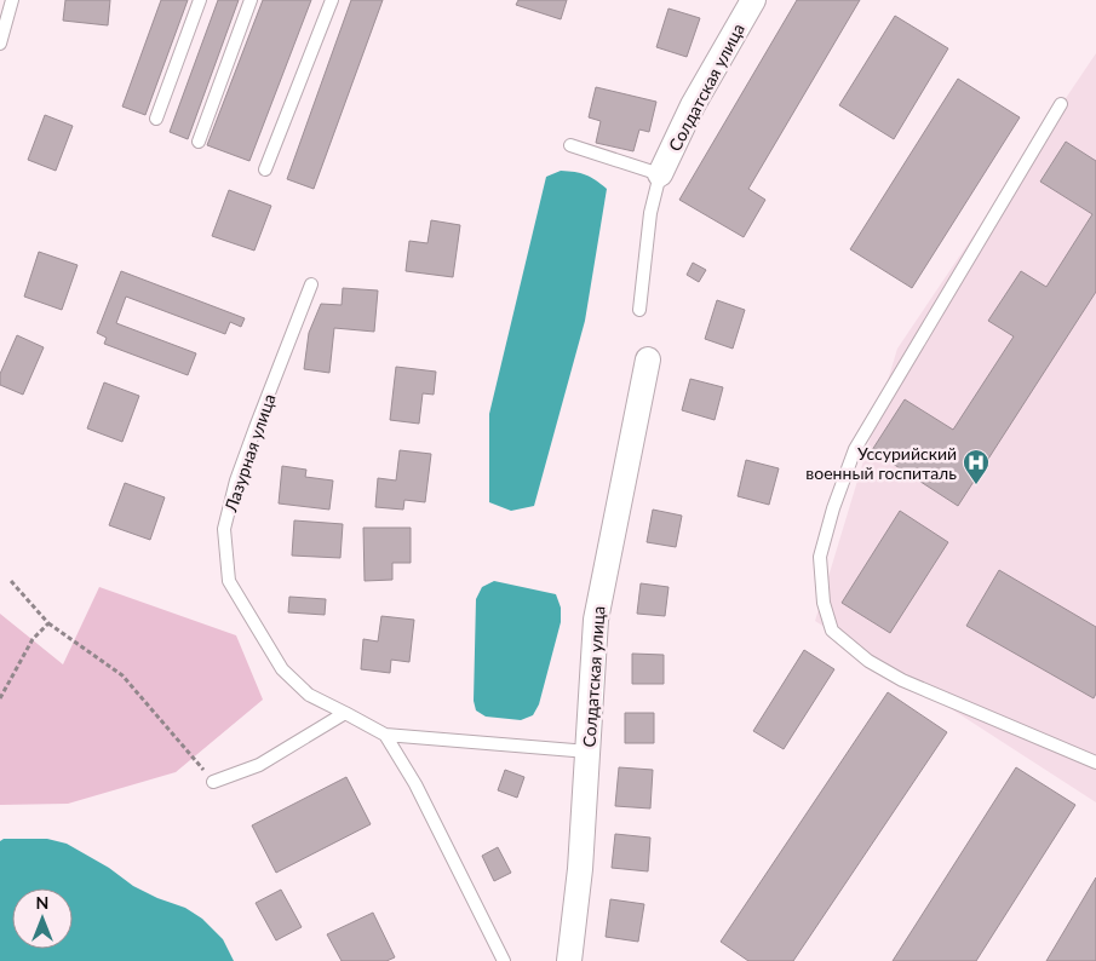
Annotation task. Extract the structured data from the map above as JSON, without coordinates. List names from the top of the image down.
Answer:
{
  "streets": {
    "street": ["Солдатская улица"],
    "lane": ["Лазурная улица"]
  },
  "places": {
    "hospital": ["Уссурийский военный госпиталь"]
  },
  "north": "top"
}
